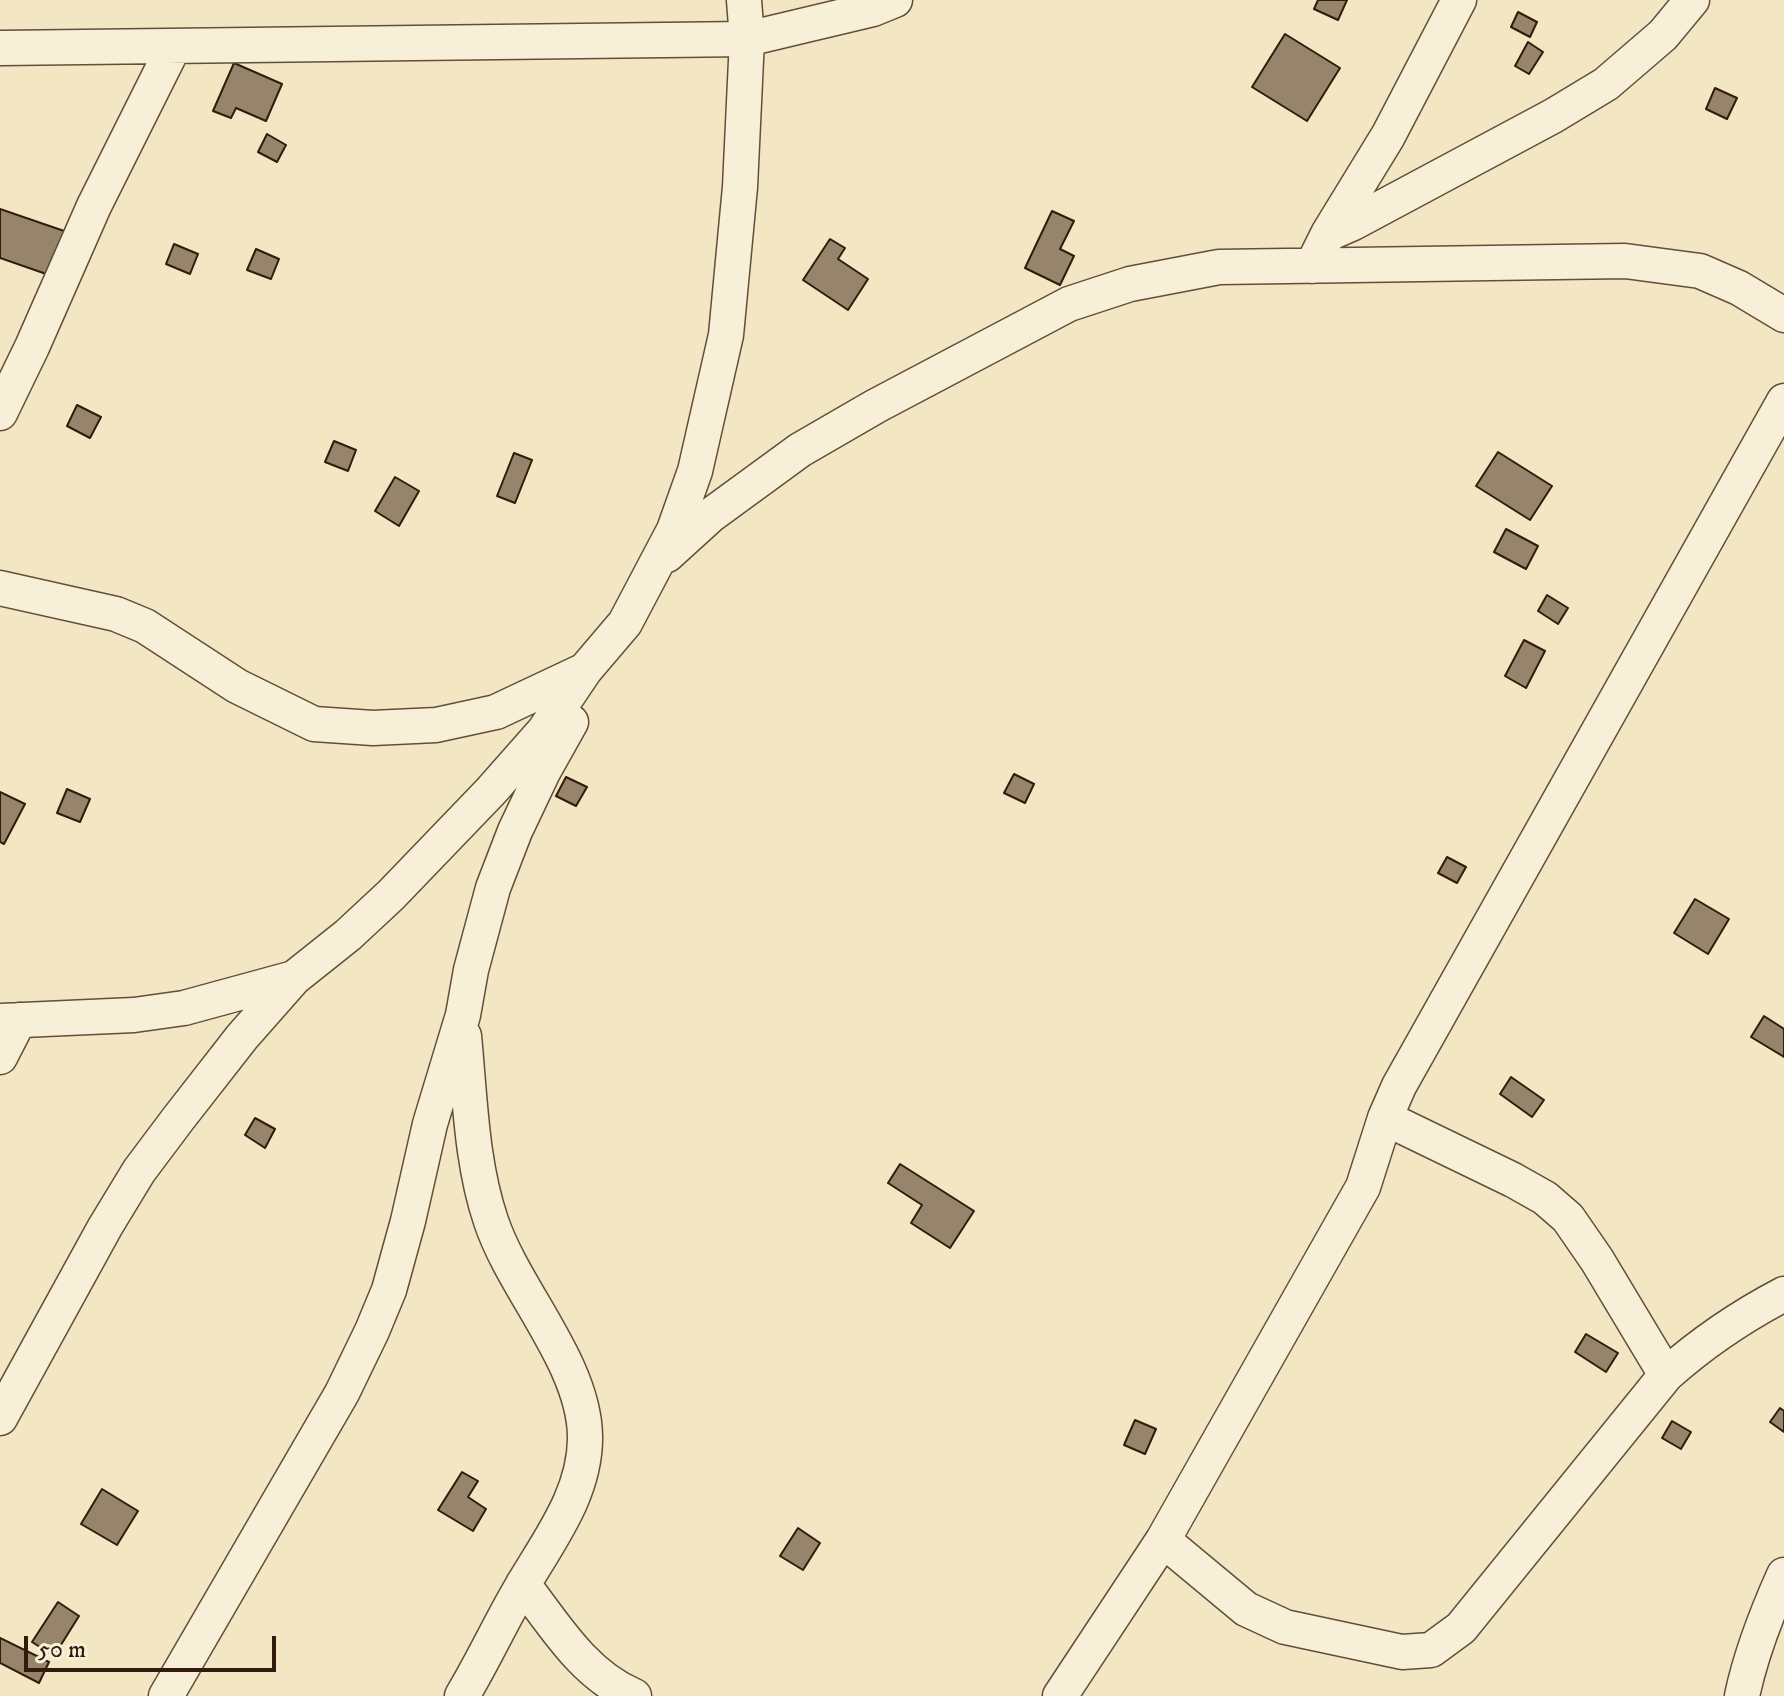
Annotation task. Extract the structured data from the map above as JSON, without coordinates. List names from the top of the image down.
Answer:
{
  "scale_bar": "50 m"
}
